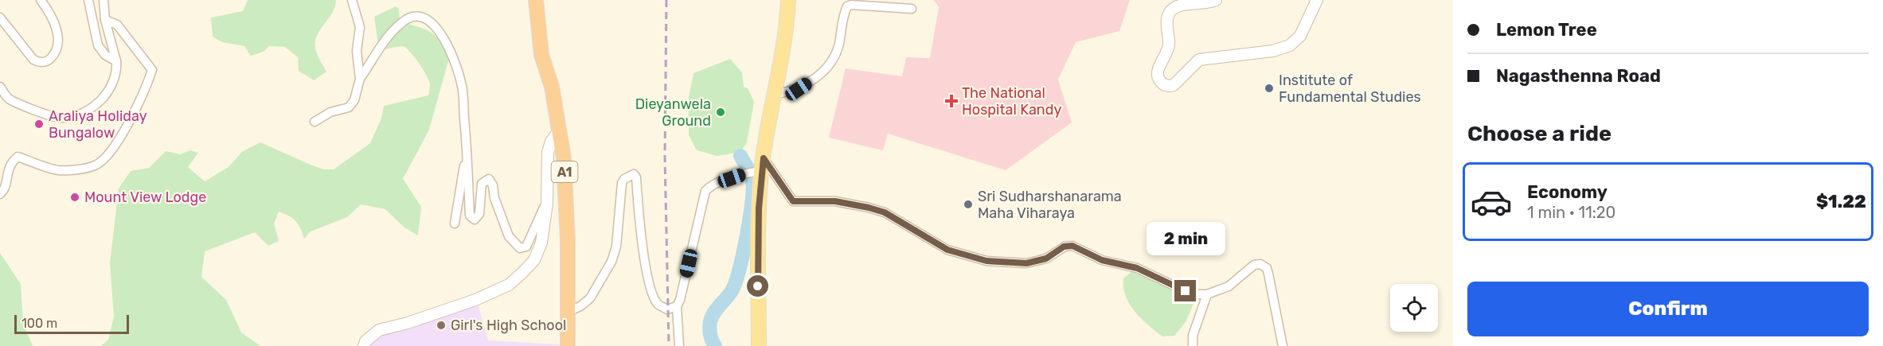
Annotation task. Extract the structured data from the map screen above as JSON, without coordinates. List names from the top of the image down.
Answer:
{
  "streets": {
    "highway": ["A1"]
  },
  "places": {
    "other": [
      "Institute of Fundamental Studies",
      "Dieyanwela Ground",
      "Araliya Holiday Bungalow",
      "Mount View Lodge",
      "Sri Sudharshanarama Maha Viharaya",
      "Girl's High School"
    ],
    "health": ["The National Hospital Kandy"]
  },
  "scale_bar": "100 m",
  "page": {
    "banner": ["Lemon Tree", "Nagasthenna Road"],
    "heading": "Choose a ride",
    "list": [
      {
        "name": "Economy",
        "note": "1 min · 11:20",
        "value": "$1.22"
      }
    ],
    "bubble": "2 min",
    "buttons": "Confirm",
    "scale": "100 m"
  }
}
